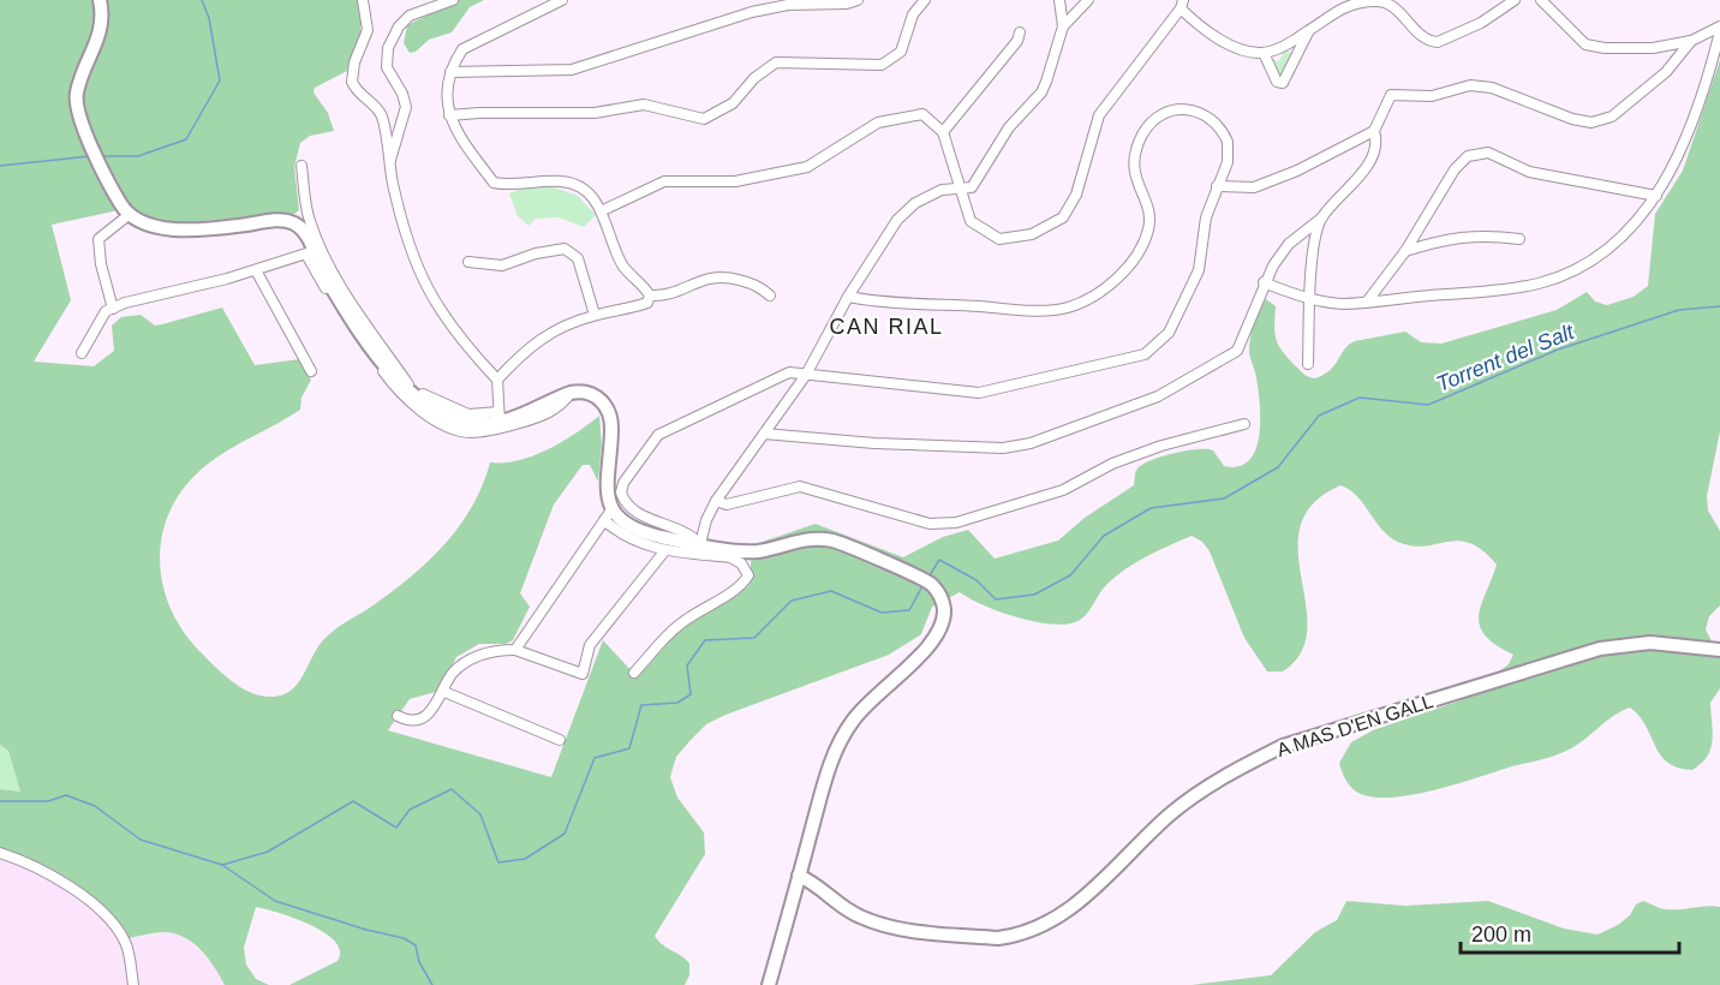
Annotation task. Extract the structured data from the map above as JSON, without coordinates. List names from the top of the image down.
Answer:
{
  "streets": {
    "main road": ["A MAS D'EN GALL"]
  },
  "districts": ["CAN RIAL"],
  "water": ["Torrent del Salt"],
  "scale_bar": "200 m"
}
